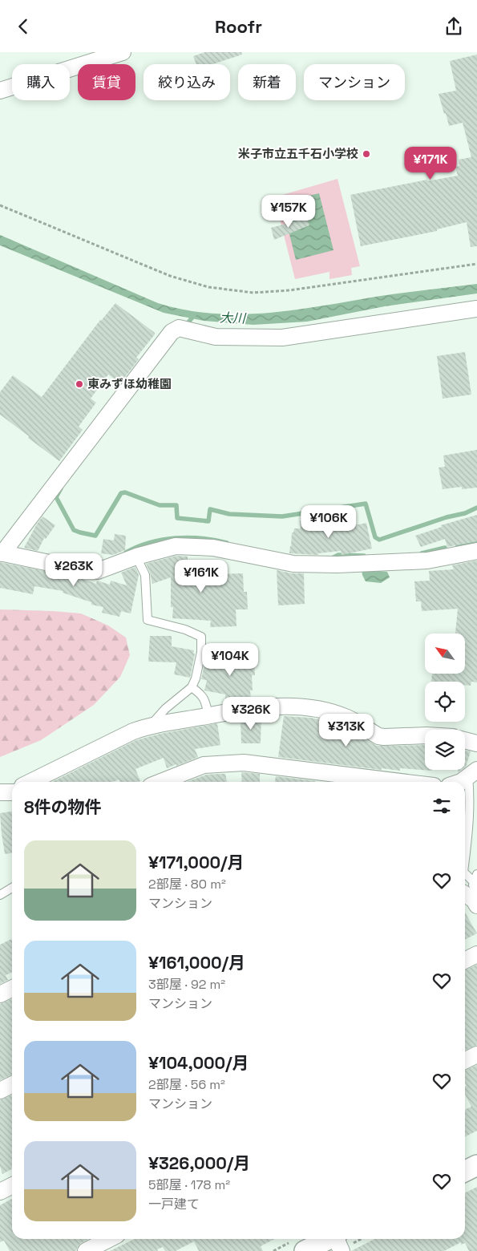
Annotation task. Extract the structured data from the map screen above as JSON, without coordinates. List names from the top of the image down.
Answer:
{
  "water": ["大川"],
  "places": ["米子市立五千石小学校", "東みずほ幼稚園"],
  "north": "top left",
  "page": {
    "header": "Roofr",
    "chip": [
      "購入",
      "賃貸",
      "絞り込み",
      "新着",
      "マンション"
    ],
    "price": [
      "¥171K",
      "¥157K",
      "¥106K",
      "¥263K",
      "¥161K",
      "¥104K",
      "¥326K",
      "¥313K"
    ],
    "heading": "8件の物件",
    "list": [
      {
        "name": "¥171,000/月",
        "note": "2部屋 · 80 m² · マンション"
      },
      {
        "name": "¥161,000/月",
        "note": "3部屋 · 92 m² · マンション"
      },
      {
        "name": "¥104,000/月",
        "note": "2部屋 · 56 m² · マンション"
      },
      {
        "name": "¥326,000/月",
        "note": "5部屋 · 178 m² · 一戸建て"
      }
    ]
  }
}
